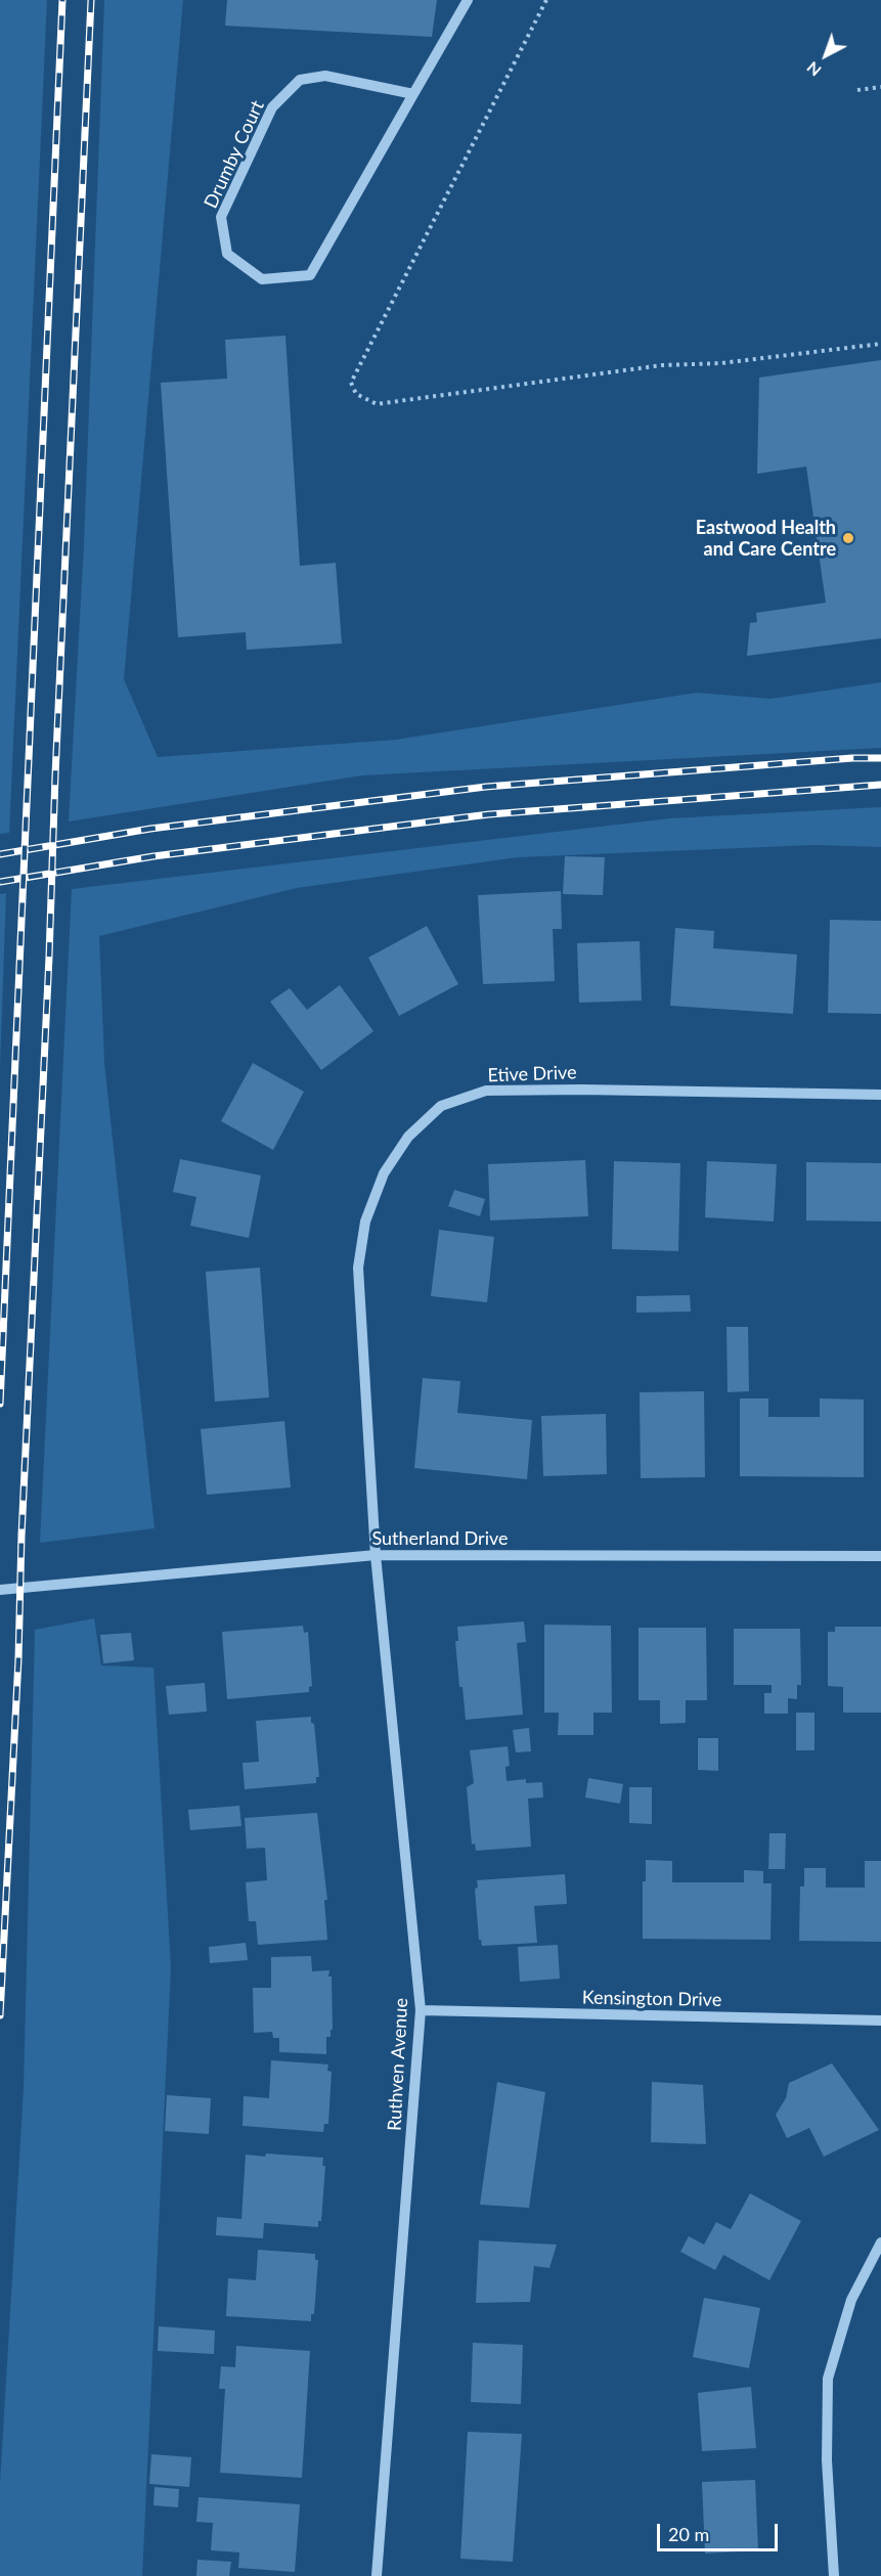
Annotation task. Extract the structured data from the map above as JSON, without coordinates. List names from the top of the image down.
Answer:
{
  "streets": {
    "street": [
      "Drumby Court",
      "Etive Drive",
      "Sutherland Drive",
      "Kensington Drive",
      "Ruthven Avenue"
    ]
  },
  "crossings": [
    ["Etive Drive", "Sutherland Drive"],
    ["Etive Drive", "Ruthven Avenue"],
    ["Sutherland Drive", "Ruthven Avenue"],
    ["Kensington Drive", "Ruthven Avenue"]
  ],
  "places": ["Eastwood Health and Care Centre"],
  "scale_bar": "20 m",
  "north": "bottom left"
}
